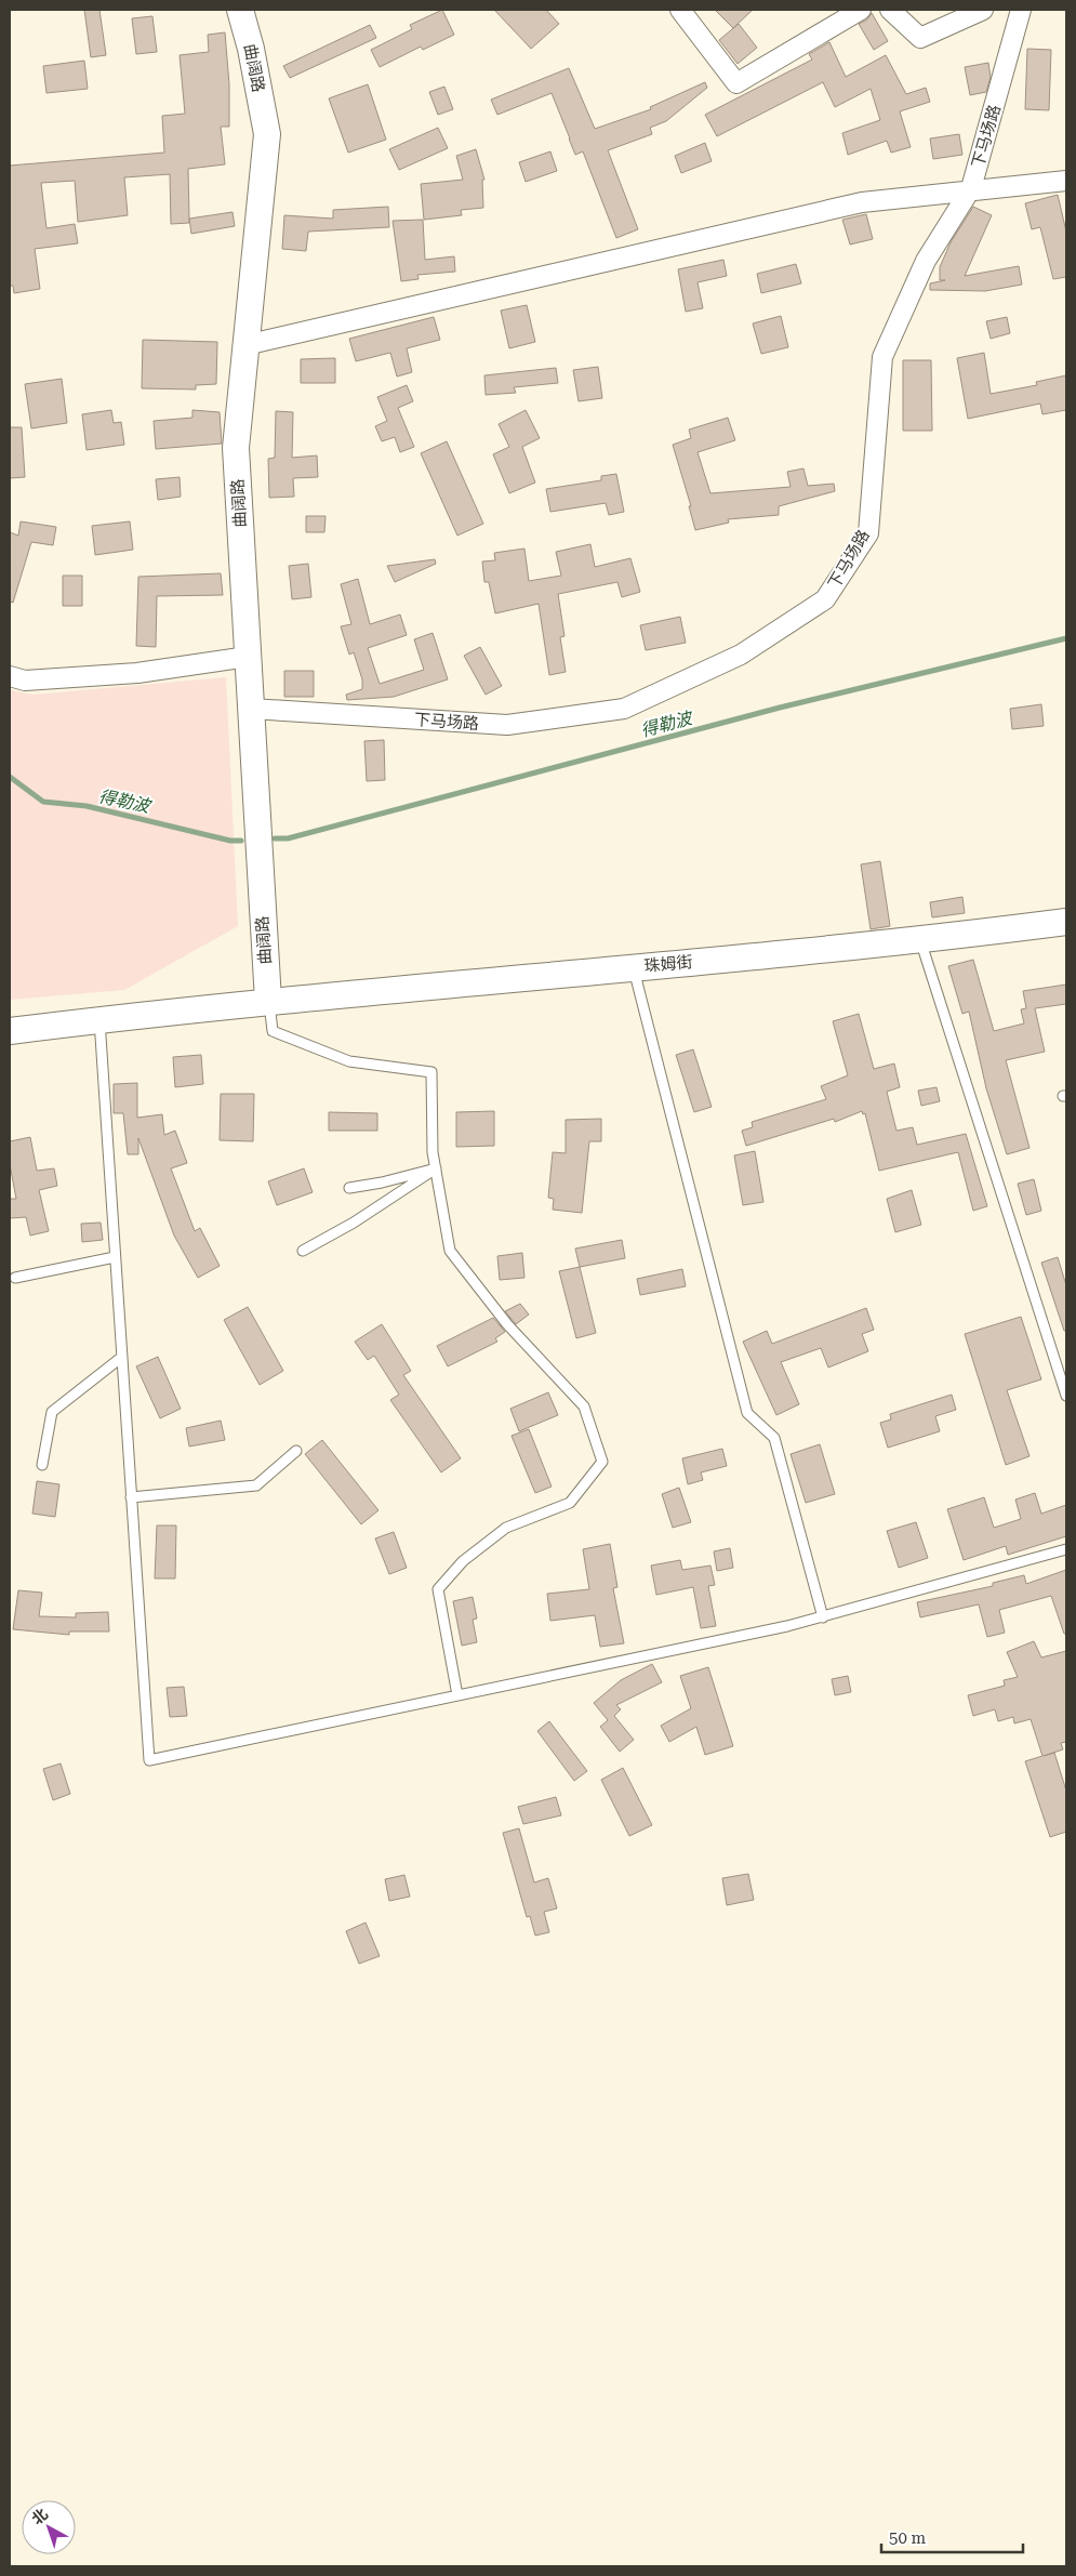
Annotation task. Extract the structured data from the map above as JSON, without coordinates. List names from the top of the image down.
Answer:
{
  "streets": {
    "street": ["曲阔路", "下马场路", "珠姆街"]
  },
  "crossings": [
    ["曲阔路", "下马场路"],
    ["曲阔路", "珠姆街"]
  ],
  "water": ["得勒波"],
  "scale_bar": "50 m",
  "north": "top left"
}
